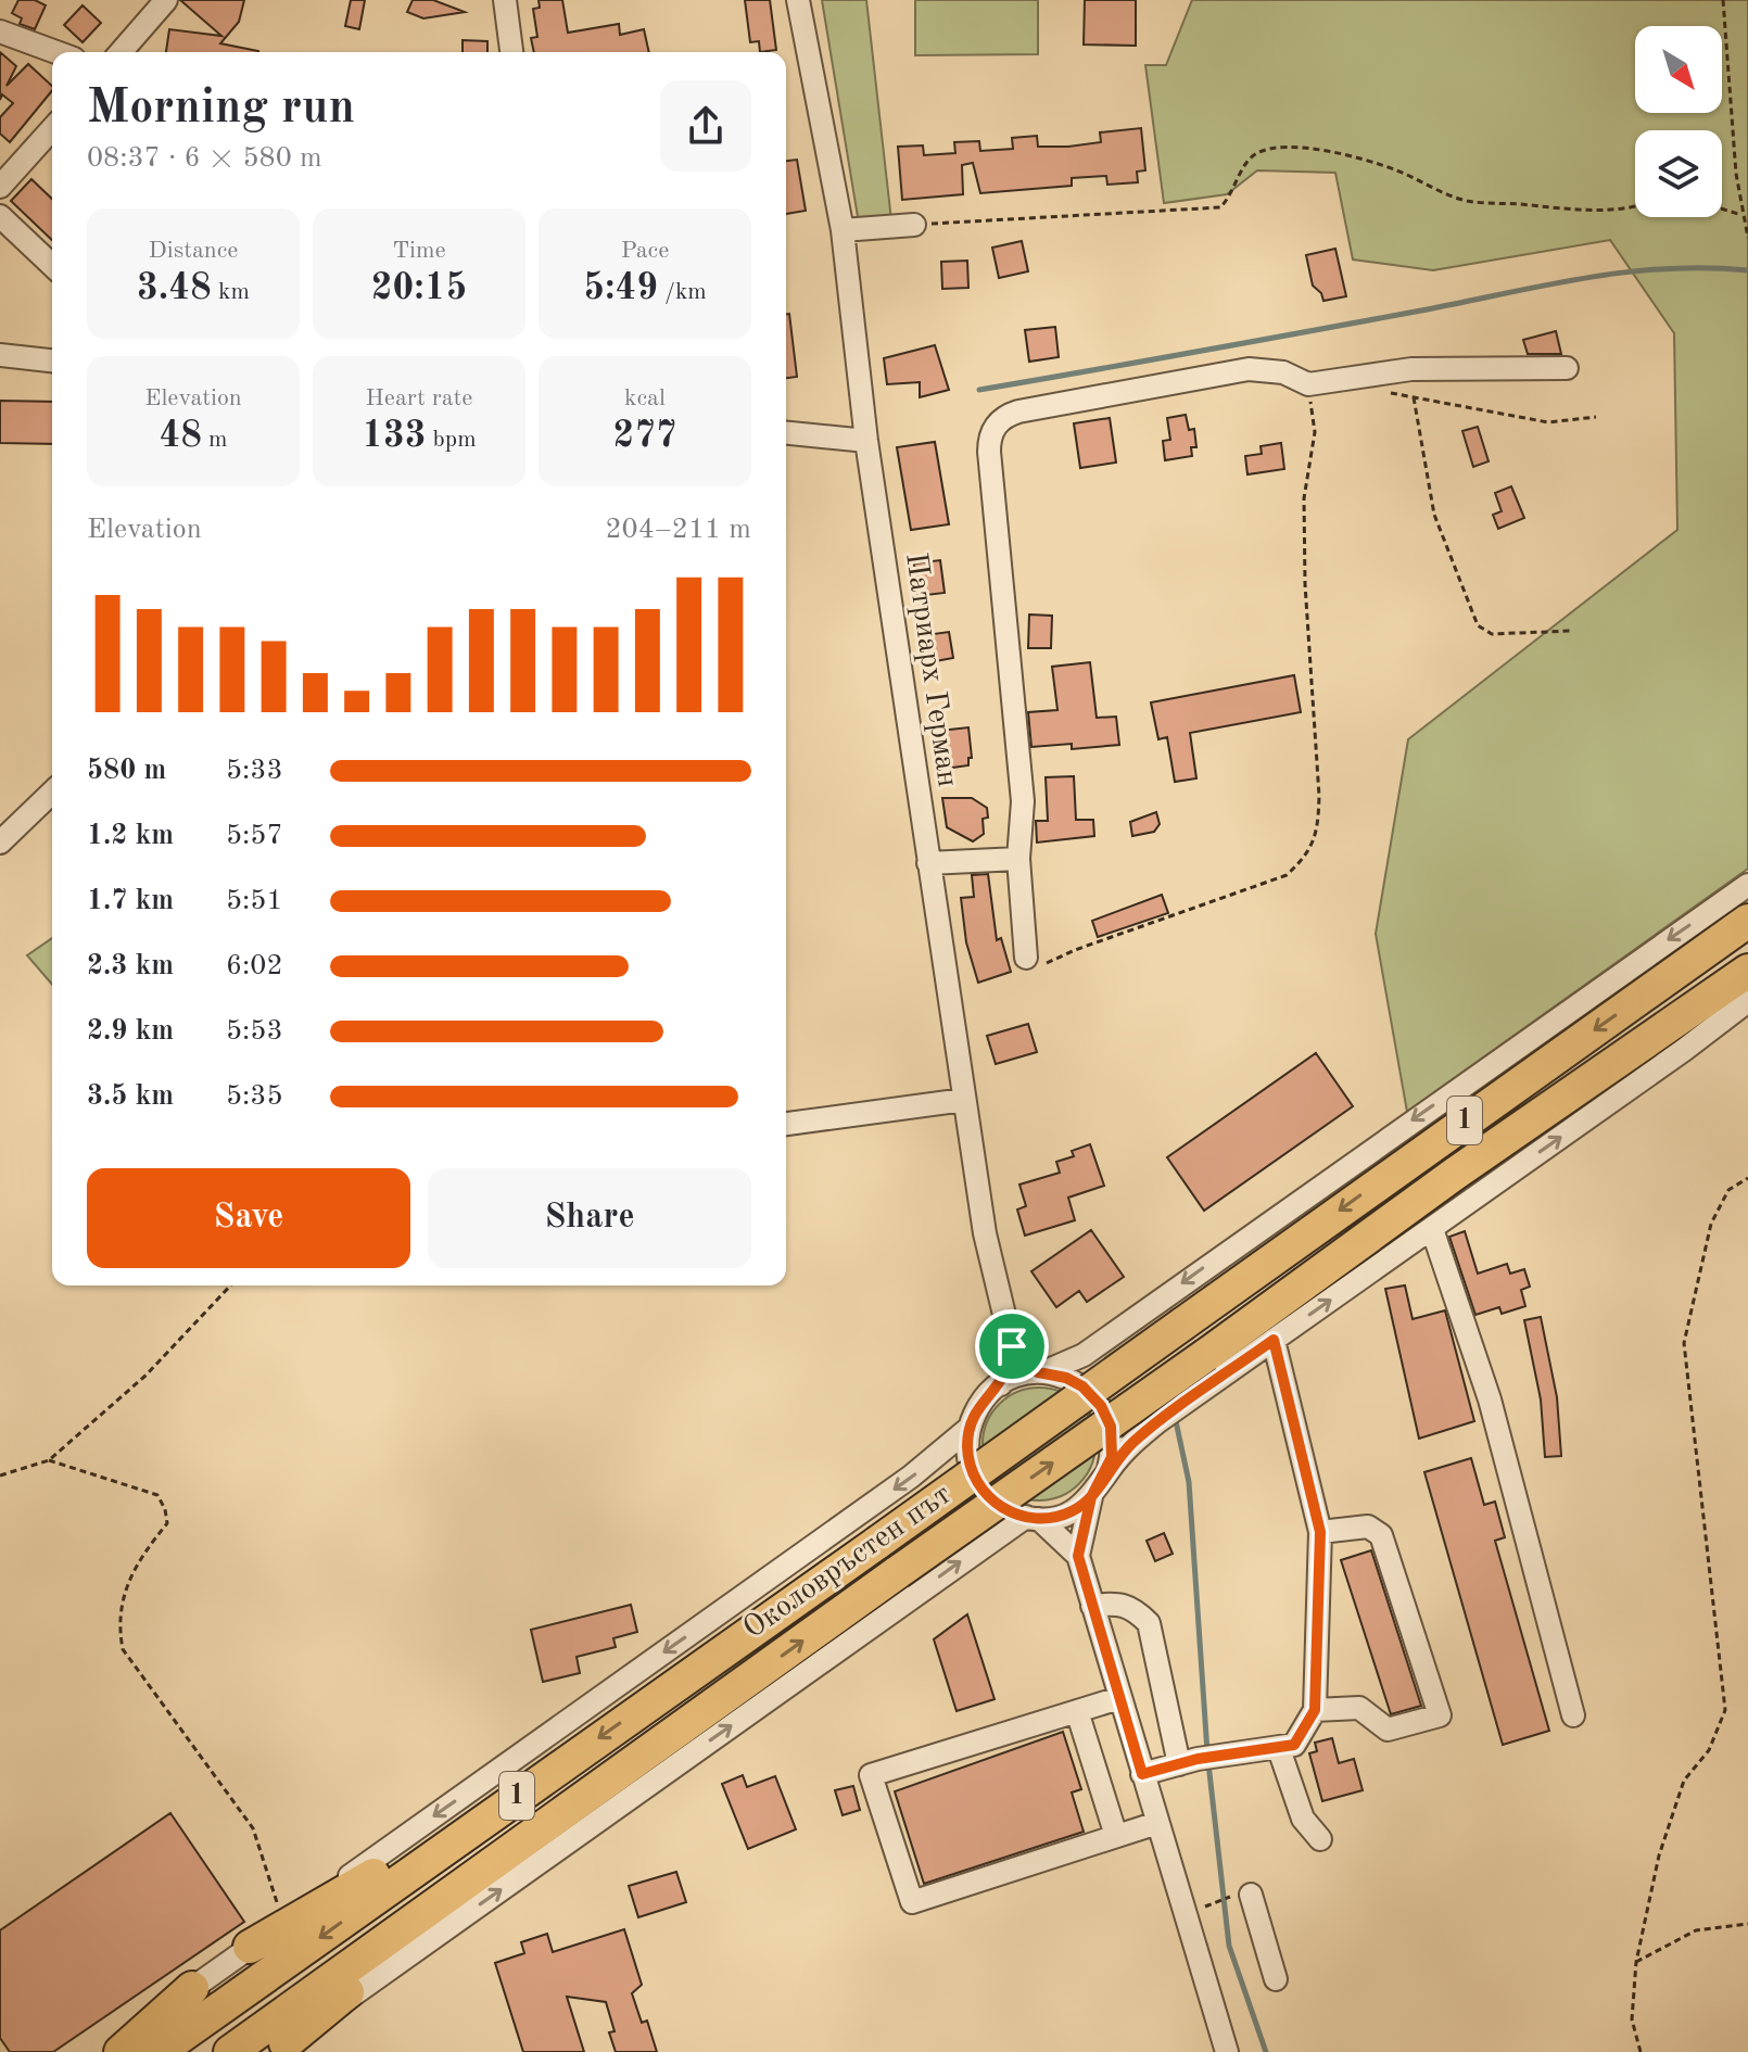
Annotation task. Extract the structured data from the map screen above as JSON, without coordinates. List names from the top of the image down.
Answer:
{
  "streets": {
    "highway": ["1", "Околовръстен път"],
    "street": ["Патриарх Герман"]
  },
  "north": "bottom right",
  "page": {
    "heading": ["Morning run", "08:37 · 6 × 580 m"],
    "stats": [
      ["Distance", "3.48 km"],
      ["Time", "20:15"],
      ["Pace", "5:49 /km"],
      ["Elevation", "48 m"],
      ["Heart rate", "133 bpm"],
      ["kcal", "277"]
    ],
    "chart": ["Elevation", "204–211 m"],
    "list": [
      {
        "name": "580 m",
        "note": "5:33"
      },
      {
        "name": "1.2 km",
        "note": "5:57"
      },
      {
        "name": "1.7 km",
        "note": "5:51"
      },
      {
        "name": "2.3 km",
        "note": "6:02"
      },
      {
        "name": "2.9 km",
        "note": "5:53"
      },
      {
        "name": "3.5 km",
        "note": "5:35"
      }
    ],
    "buttons": ["Save", "Share"]
  }
}
